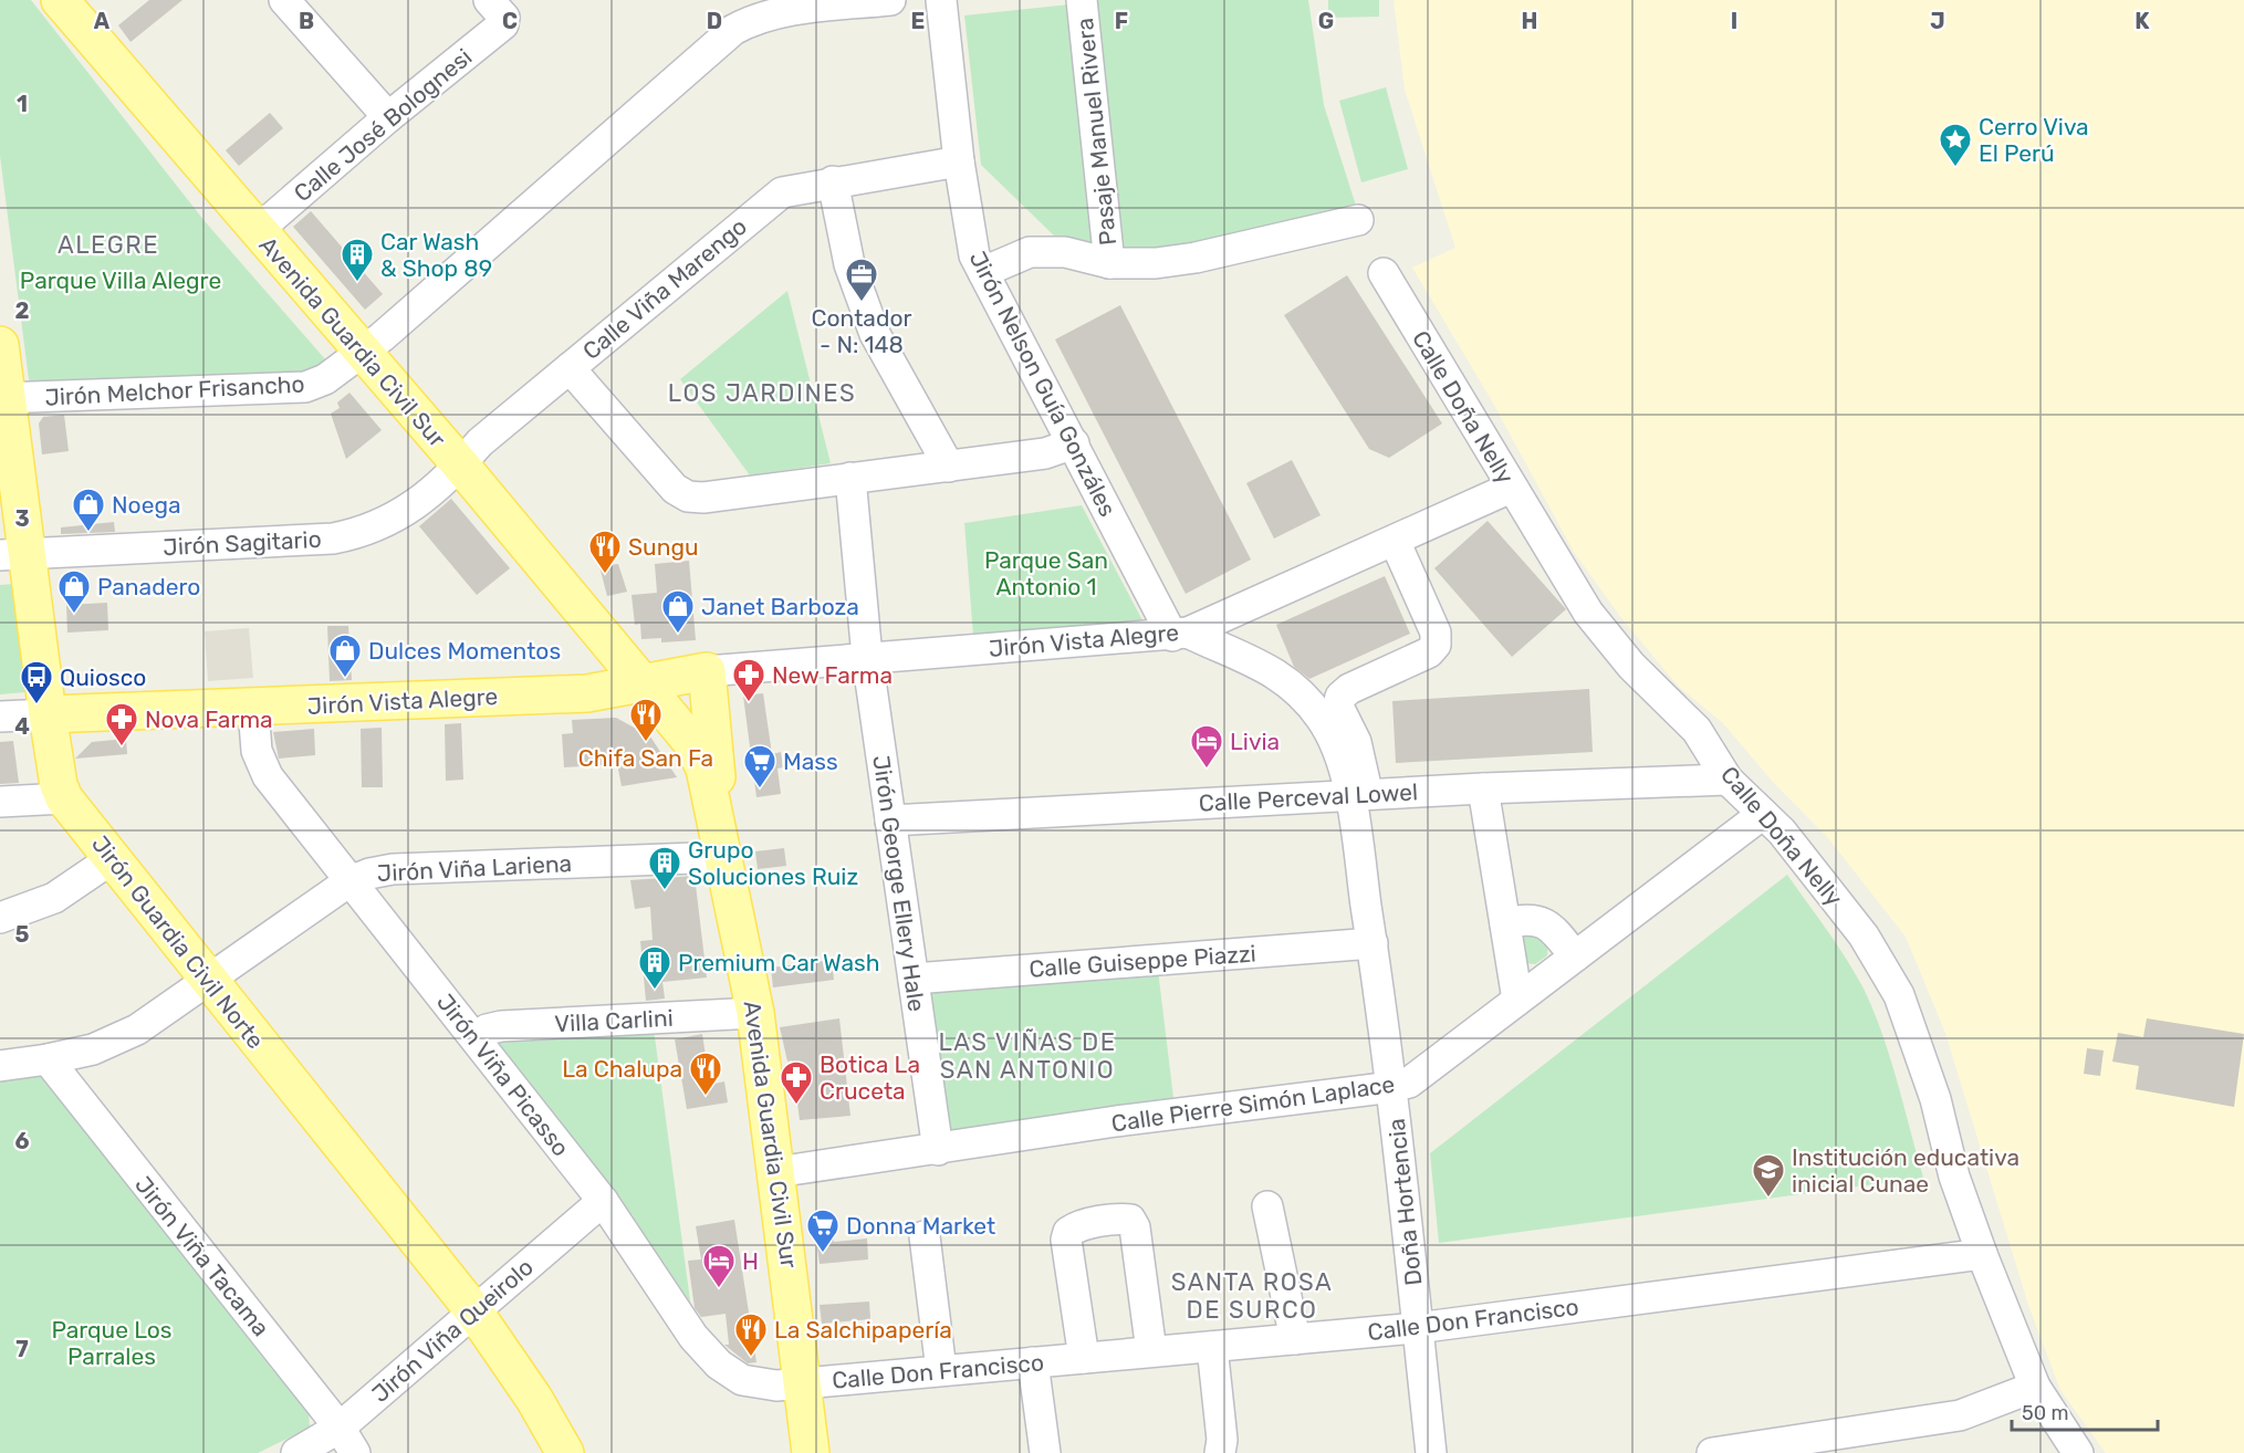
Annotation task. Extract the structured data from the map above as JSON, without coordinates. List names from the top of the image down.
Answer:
{
  "streets": {
    "main road": ["Avenida Guardia Civil Sur", "Jirón Vista Alegre", "Jirón Guardia Civil Norte"],
    "street": [
      "Calle José Bolognesi",
      "Pasaje Manuel Rivera",
      "Calle Viña Marengo",
      "Jirón Nelson Guía Gonzáles",
      "Jirón Melchor Frisancho",
      "Calle Doña Nelly",
      "Jirón Sagitario",
      "Calle Perceval Lowel",
      "Jirón Viña Lariena",
      "Jirón George Ellery Hale",
      "Calle Guiseppe Piazzi",
      "Villa Carlini",
      "Jirón Viña Picasso",
      "Calle Pierre Simón Laplace",
      "Doña Hortencia",
      "Jirón Viña Tacama",
      "Calle Don Francisco",
      "Jirón Viña Queirolo"
    ]
  },
  "crossings": [
    ["Calle José Bolognesi", "Avenida Guardia Civil Sur"],
    ["Calle Viña Marengo", "Jirón Nelson Guía Gonzáles"],
    ["Calle Viña Marengo", "Jirón Sagitario"],
    ["Calle Viña Marengo", "Jirón George Ellery Hale"],
    ["Avenida Guardia Civil Sur", "Jirón Melchor Frisancho"],
    ["Avenida Guardia Civil Sur", "Jirón Sagitario"],
    ["Avenida Guardia Civil Sur", "Jirón Vista Alegre"],
    ["Avenida Guardia Civil Sur", "Jirón Viña Lariena"],
    ["Avenida Guardia Civil Sur", "Villa Carlini"],
    ["Avenida Guardia Civil Sur", "Jirón Viña Picasso"],
    ["Avenida Guardia Civil Sur", "Calle Pierre Simón Laplace"],
    ["Avenida Guardia Civil Sur", "Calle Don Francisco"],
    ["Jirón Nelson Guía Gonzáles", "Jirón Vista Alegre"],
    ["Jirón Melchor Frisancho", "Jirón Guardia Civil Norte"],
    ["Calle Doña Nelly", "Jirón Vista Alegre"],
    ["Calle Doña Nelly", "Calle Perceval Lowel"],
    ["Calle Doña Nelly", "Calle Pierre Simón Laplace"],
    ["Calle Doña Nelly", "Calle Don Francisco"],
    ["Jirón Sagitario", "Jirón Guardia Civil Norte"],
    ["Jirón Vista Alegre", "Jirón George Ellery Hale"],
    ["Jirón Vista Alegre", "Jirón Guardia Civil Norte"],
    ["Jirón Vista Alegre", "Jirón Viña Picasso"],
    ["Calle Perceval Lowel", "Jirón George Ellery Hale"],
    ["Calle Perceval Lowel", "Doña Hortencia"],
    ["Jirón Viña Lariena", "Jirón Guardia Civil Norte"],
    ["Jirón Viña Lariena", "Jirón Viña Picasso"],
    ["Jirón Viña Lariena", "Jirón Viña Tacama"],
    ["Jirón George Ellery Hale", "Calle Guiseppe Piazzi"],
    ["Jirón George Ellery Hale", "Calle Pierre Simón Laplace"],
    ["Jirón Guardia Civil Norte", "Jirón Viña Queirolo"],
    ["Calle Guiseppe Piazzi", "Doña Hortencia"],
    ["Villa Carlini", "Jirón Viña Picasso"],
    ["Jirón Viña Picasso", "Calle Don Francisco"],
    ["Jirón Viña Picasso", "Jirón Viña Queirolo"],
    ["Calle Pierre Simón Laplace", "Doña Hortencia"],
    ["Doña Hortencia", "Calle Don Francisco"],
    ["Jirón Viña Tacama", "Jirón Viña Queirolo"]
  ],
  "districts": [
    "ALEGRE",
    "LOS JARDINES",
    "LAS VIÑAS DE SAN ANTONIO",
    "SANTA ROSA DE SURCO"
  ],
  "parks": ["Parque Villa Alegre", "Parque San Antonio 1", "Parque Los Parrales"],
  "places": {
    "place": ["Cerro Viva El Perú"],
    "building": ["Car Wash & Shop 89", "Grupo Soluciones Ruiz", "Premium Car Wash"],
    "office": ["Contador - N: 148"],
    "shop": [
      "Noega",
      "Panadero",
      "Janet Barboza",
      "Dulces Momentos"
    ],
    "restaurant": [
      "Sungu",
      "Chifa San Fa",
      "La Chalupa",
      "La Salchipapería"
    ],
    "pharmacy": ["New Farma", "Nova Farma", "Botica La Cruceta"],
    "bus stop": ["Quiosco"],
    "hotel": ["Livia", "H"],
    "supermarket": ["Mass", "Donna Market"],
    "school or university": ["Institución educativa inicial Cunae"]
  },
  "scale_bar": "50 m",
  "grid": {
    "columns": [
      "A",
      "B",
      "C",
      "D",
      "E",
      "F",
      "G",
      "H",
      "I",
      "J",
      "K"
    ],
    "rows": [
      "1",
      "2",
      "3",
      "4",
      "5",
      "6",
      "7"
    ]
  }
}
